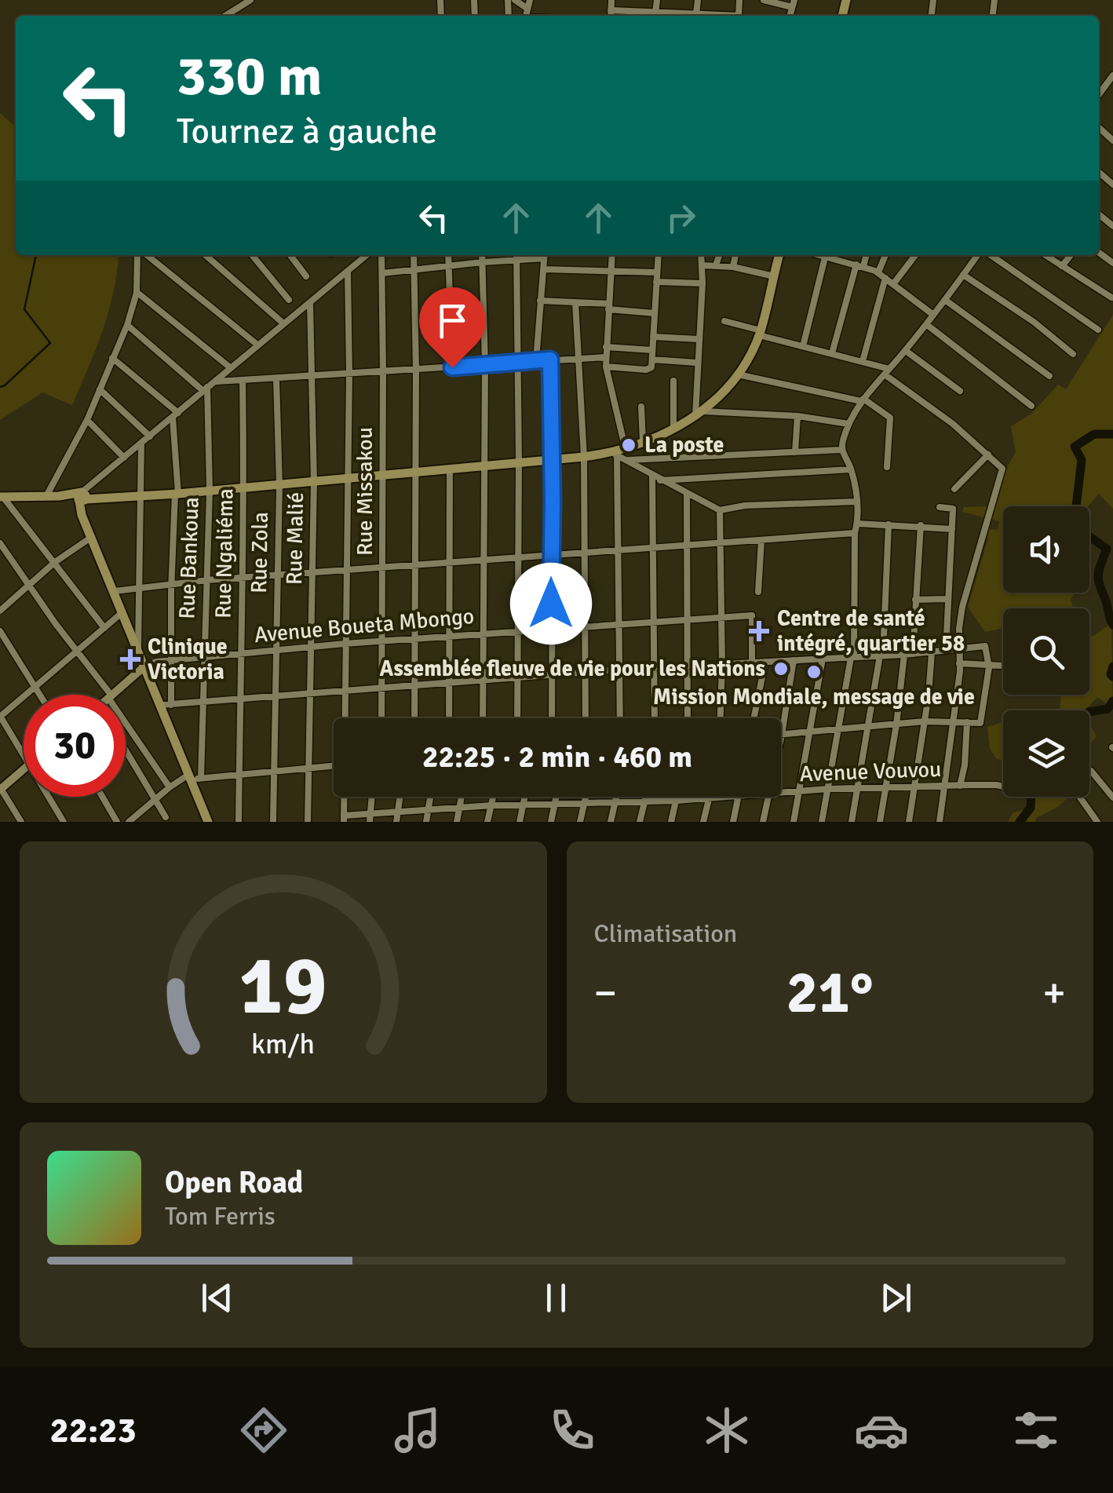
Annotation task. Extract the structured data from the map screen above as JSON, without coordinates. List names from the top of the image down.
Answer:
{
  "streets": {
    "street": [
      "Rue Missakou",
      "Rue Malié",
      "Rue Zola",
      "Rue Ngaliéma",
      "Rue Bankoua",
      "Avenue Boueta Mbongo",
      "Avenue Vouvou"
    ]
  },
  "crossings": [
    ["Rue Missakou", "Avenue Boueta Mbongo"],
    ["Rue Malié", "Avenue Boueta Mbongo"],
    ["Rue Zola", "Avenue Boueta Mbongo"],
    ["Rue Ngaliéma", "Avenue Boueta Mbongo"],
    ["Rue Bankoua", "Avenue Boueta Mbongo"]
  ],
  "places": {
    "other": ["La poste", "Assemblée fleuve de vie pour les Nations", "Mission Mondiale, message de vie"],
    "health": ["Centre de santé intégré, quartier 58", "Clinique Victoria"]
  },
  "page": {
    "turn": ["330 m", "Tournez à gauche"],
    "limit": "30",
    "trip": "22:25 · 2 min · 460 m",
    "tile": "Climatisation",
    "heat": ["−", "21°", "+"],
    "song": ["Open Road", "Tom Ferris"],
    "tabs": "22:23",
    "gauge": ["19", "km/h"]
  }
}
